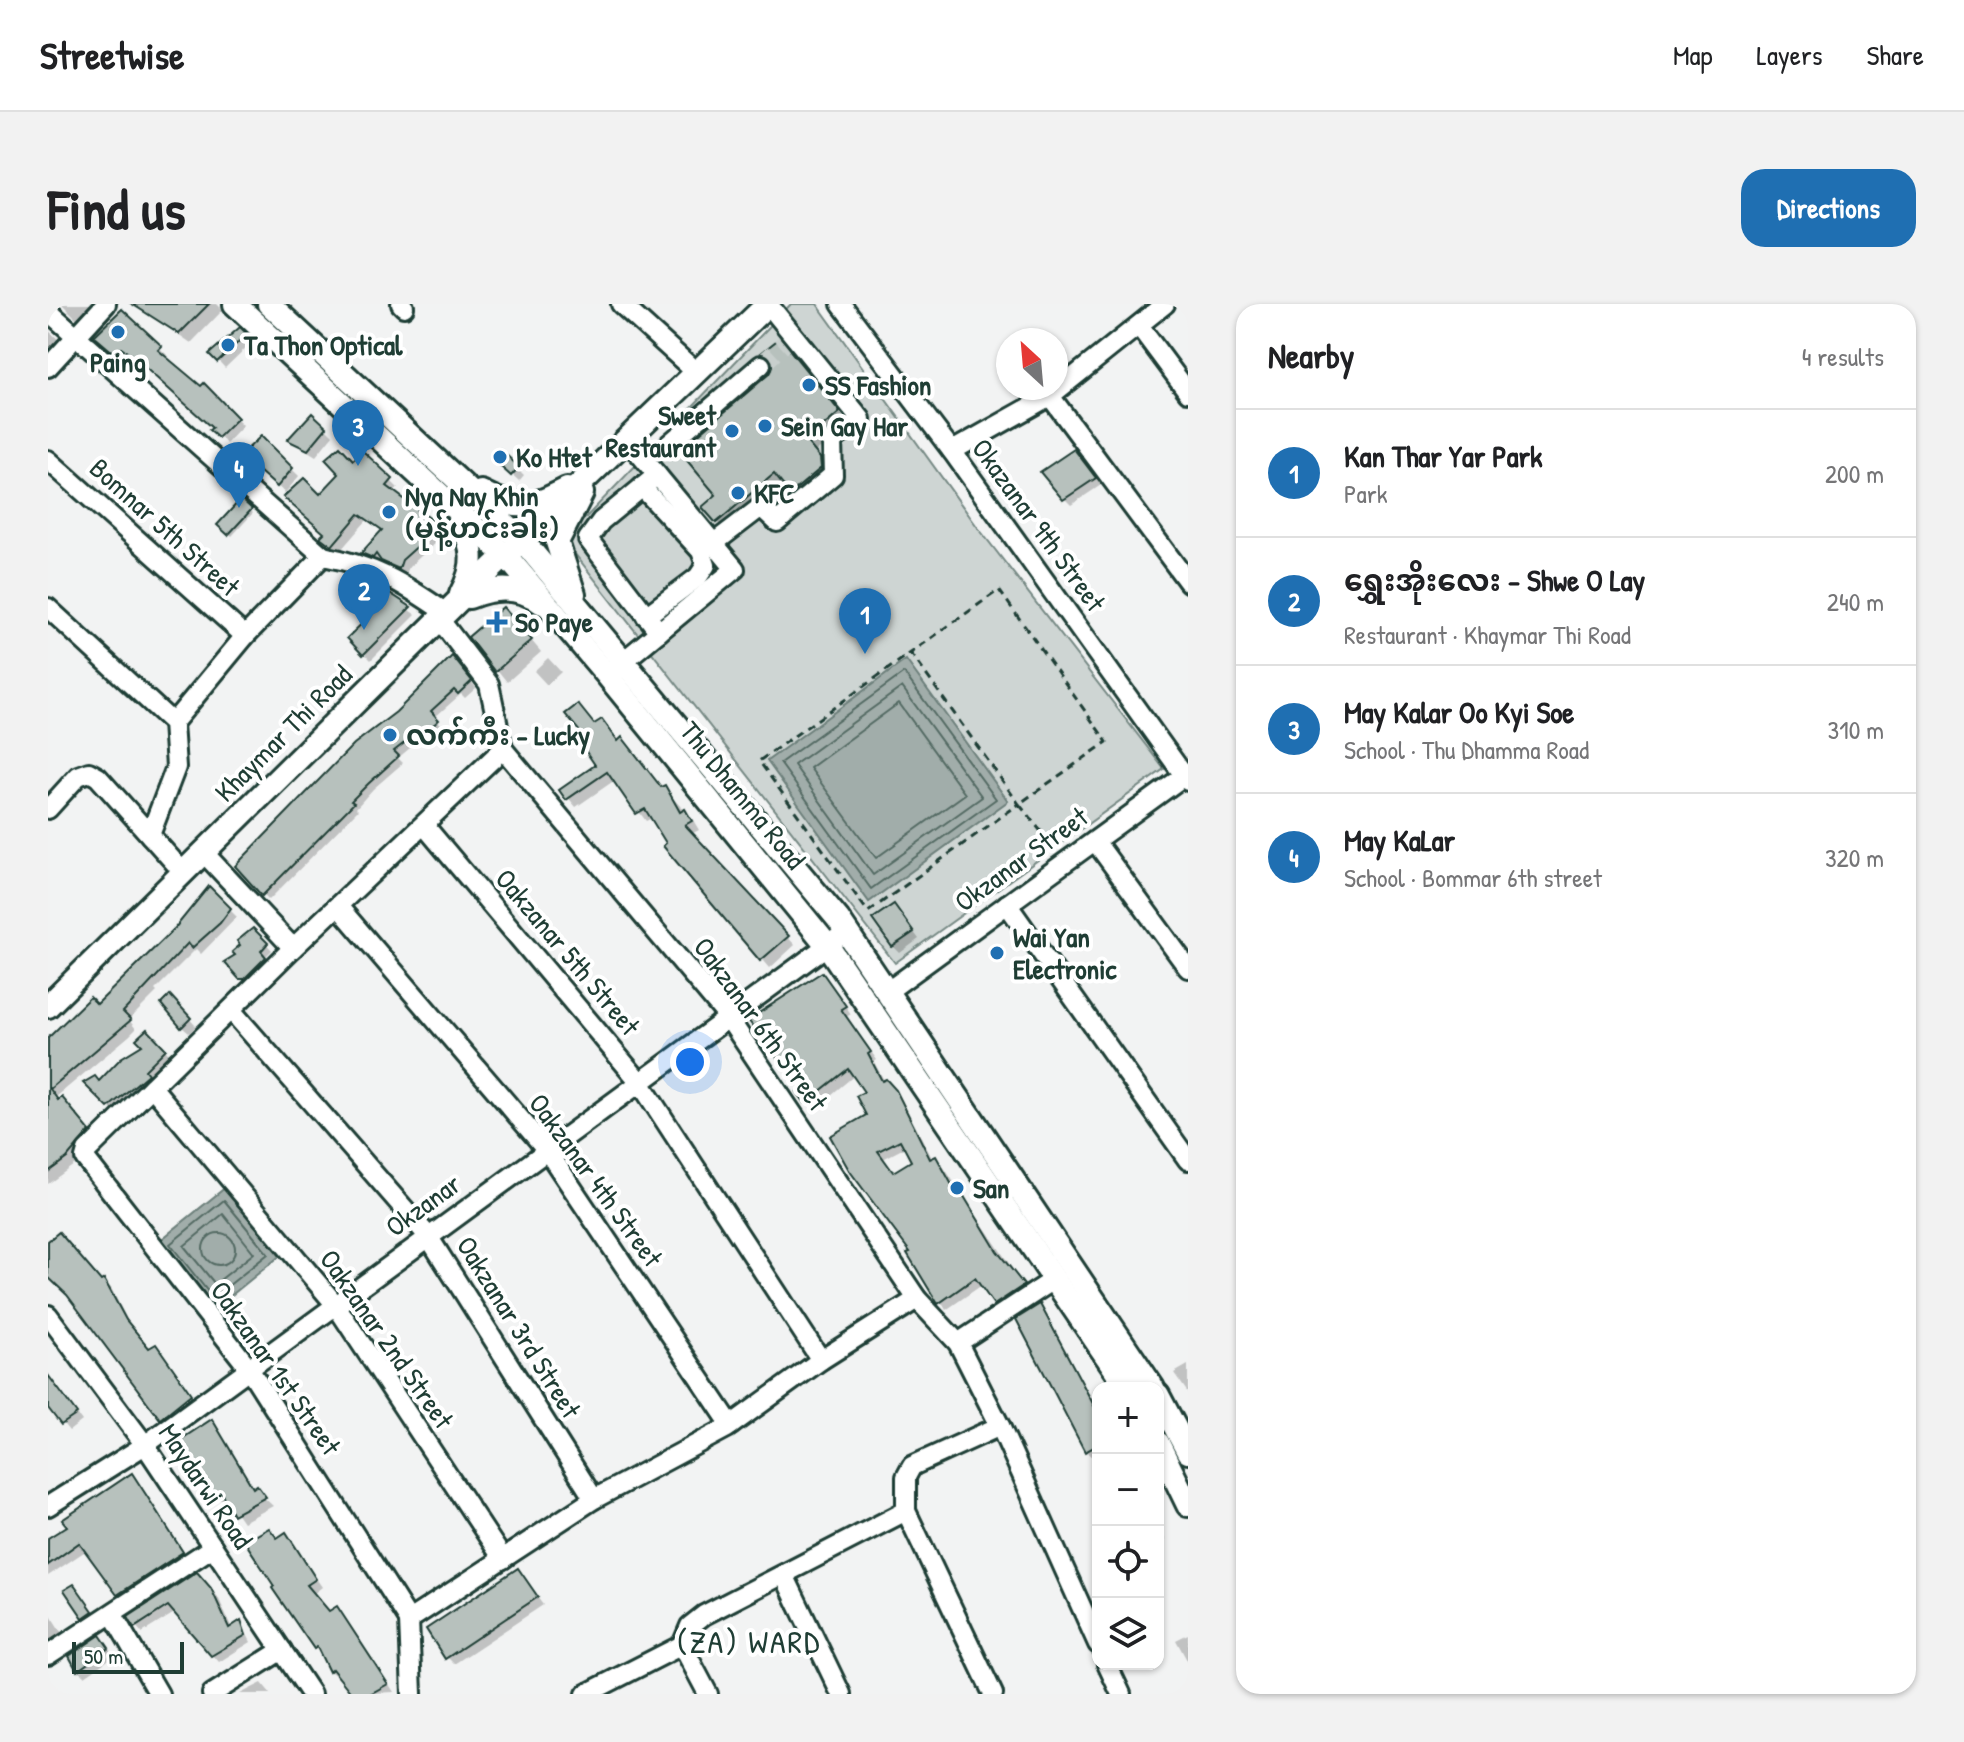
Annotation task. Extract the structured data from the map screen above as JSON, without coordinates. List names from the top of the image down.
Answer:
{
  "streets": {
    "main road": ["Khaymar Thi Road", "Thu Dhamma Road"],
    "street": [
      "Okazanar 9th Street",
      "Bomnar 5th Street",
      "Okzanar Street",
      "Oakzanar 5th Street",
      "Oakzanar 6th Street",
      "Oakzanar 4th Street",
      "Okzanar",
      "Oakzanar 3rd Street",
      "Oakzanar 2nd Street",
      "Oakzanar 1st Street",
      "Maydarwi Road"
    ]
  },
  "crossings": [
    ["Okazanar 9th Street", "Okzanar Street"],
    ["Khaymar Thi Road", "Thu Dhamma Road"],
    ["Thu Dhamma Road", "Okzanar Street"],
    ["Thu Dhamma Road", "Okzanar"],
    ["Oakzanar 5th Street", "Okzanar"],
    ["Oakzanar 6th Street", "Okzanar"],
    ["Oakzanar 4th Street", "Okzanar"],
    ["Okzanar", "Oakzanar 3rd Street"],
    ["Okzanar", "Oakzanar 2nd Street"],
    ["Okzanar", "Oakzanar 1st Street"],
    ["Okzanar", "Maydarwi Road"],
    ["Oakzanar 2nd Street", "Oakzanar 1st Street"]
  ],
  "districts": ["(ZA) WARD"],
  "places": {
    "other": [
      "Paing",
      "Ta Thon Optical",
      "SS Fashion",
      "Sein Gay Har",
      "Sweet Restaurant",
      "Ko Htet",
      "KFC",
      "Nya Nay Khin (မုန့်ဟင်းခါး)",
      "လက်ကီး - Lucky",
      "Wai Yan Electronic",
      "San"
    ],
    "health": ["So Paye"]
  },
  "scale_bar": "50 m",
  "north": "top left",
  "page": {
    "header": "Streetwise",
    "nav": ["Map", "Layers", "Share"],
    "buttons": "Directions",
    "title": "Find us",
    "heading": ["Nearby", "4 results"],
    "pins": [
      "3",
      "4",
      "2",
      "1"
    ],
    "list": [
      {
        "mark": "1",
        "name": "Kan Thar Yar Park",
        "note": "Park",
        "value": "200 m"
      },
      {
        "mark": "2",
        "name": "ရွှေးအိုးလေး - Shwe O Lay",
        "note": "Restaurant · Khaymar Thi Road",
        "value": "240 m"
      },
      {
        "mark": "3",
        "name": "May Kalar Oo Kyi Soe",
        "note": "School · Thu Dhamma Road",
        "value": "310 m"
      },
      {
        "mark": "4",
        "name": "May KaLar",
        "note": "School · Bommar 6th street",
        "value": "320 m"
      }
    ],
    "map_buttons": ["+", "−"],
    "scale": "50 m"
  }
}
